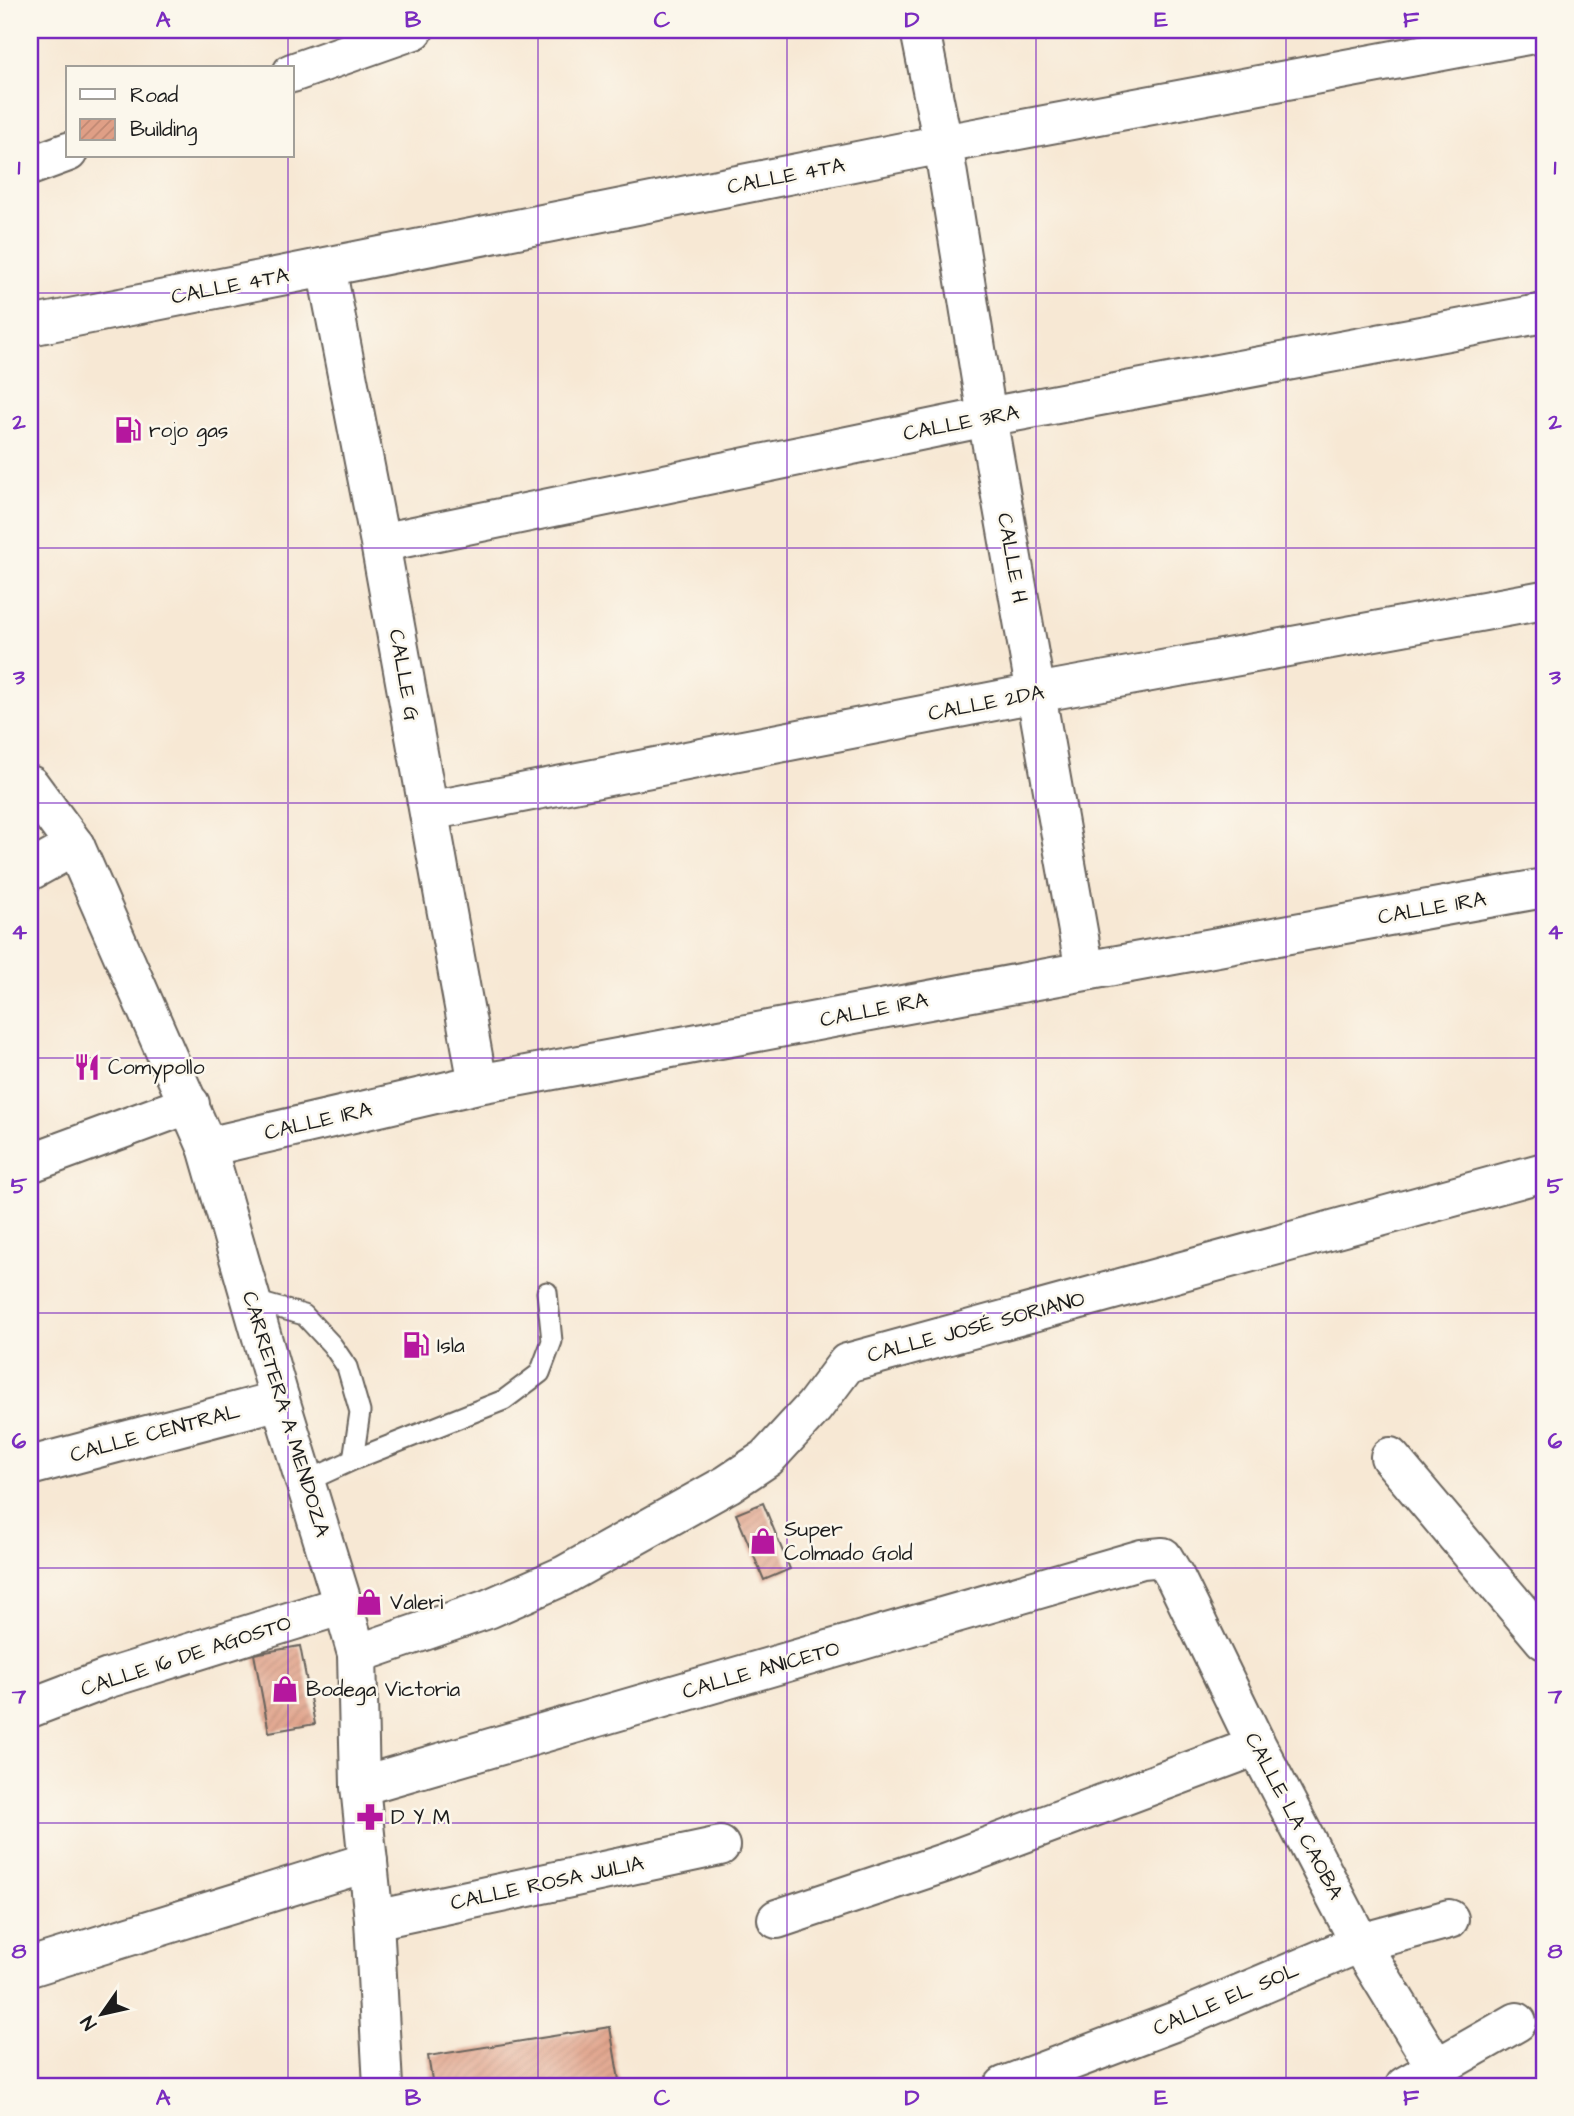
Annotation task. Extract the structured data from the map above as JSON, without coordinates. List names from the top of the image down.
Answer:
{
  "streets": {
    "street": [
      "CALLE 4TA",
      "CALLE 3RA",
      "CALLE H",
      "CALLE G",
      "CALLE 2DA",
      "CALLE 1RA",
      "CALLE JOSÉ SORIANO",
      "CARRETERA A MENDOZA",
      "CALLE CENTRAL",
      "CALLE 16 DE AGOSTO",
      "CALLE ANICETO",
      "CALLE LA CAOBA",
      "CALLE ROSA JULIA",
      "CALLE EL SOL"
    ]
  },
  "crossings": [
    ["CALLE 4TA", "CALLE H"],
    ["CALLE 4TA", "CALLE G"],
    ["CALLE 3RA", "CALLE H"],
    ["CALLE 3RA", "CALLE G"],
    ["CALLE H", "CALLE 2DA"],
    ["CALLE H", "CALLE 1RA"],
    ["CALLE G", "CALLE 2DA"],
    ["CALLE G", "CALLE 1RA"],
    ["CALLE 1RA", "CARRETERA A MENDOZA"],
    ["CALLE JOSÉ SORIANO", "CARRETERA A MENDOZA"],
    ["CARRETERA A MENDOZA", "CALLE CENTRAL"],
    ["CARRETERA A MENDOZA", "CALLE 16 DE AGOSTO"],
    ["CARRETERA A MENDOZA", "CALLE ANICETO"],
    ["CARRETERA A MENDOZA", "CALLE ROSA JULIA"],
    ["CALLE ANICETO", "CALLE LA CAOBA"],
    ["CALLE LA CAOBA", "CALLE EL SOL"]
  ],
  "places": {
    "fuel station": ["rojo gas", "Isla"],
    "restaurant": ["Comypollo"],
    "shop": ["Super Colmado Gold", "Valeri", "Bodega Victoria"],
    "pharmacy": ["D Y M"]
  },
  "legend": ["Road", "Building"],
  "north": "bottom left",
  "grid": {
    "columns": [
      "A",
      "B",
      "C",
      "D",
      "E",
      "F"
    ],
    "rows": [
      "1",
      "2",
      "3",
      "4",
      "5",
      "6",
      "7",
      "8"
    ]
  }
}
